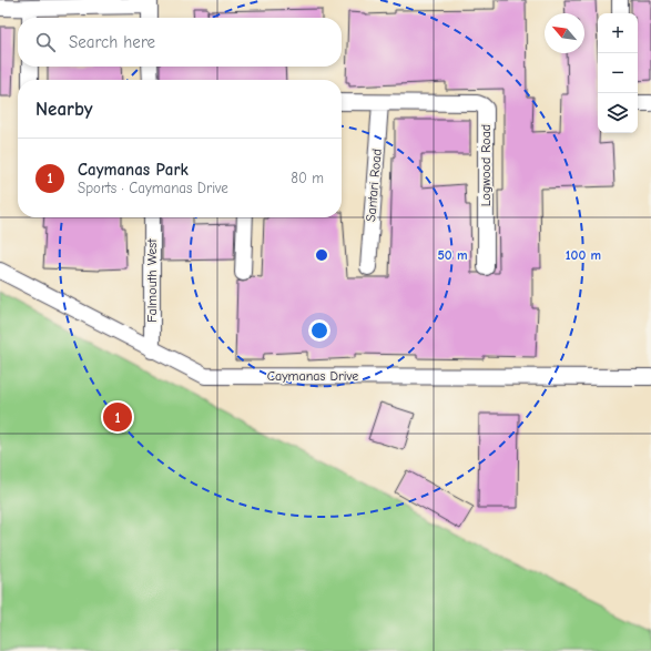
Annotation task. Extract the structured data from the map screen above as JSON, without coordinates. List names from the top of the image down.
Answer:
{
  "streets": {
    "street": [
      "Logwood Road",
      "Santari Road",
      "Falmouth West",
      "Caymanas Drive"
    ]
  },
  "crossings": [
    ["Logwood Road", "Santari Road"],
    ["Falmouth West", "Caymanas Drive"]
  ],
  "north": "top left",
  "page": {
    "map_buttons": ["+", "−"],
    "search": "Search here",
    "heading": "Nearby",
    "list": [
      {
        "mark": "1",
        "name": "Caymanas Park",
        "note": "Sports · Caymanas Drive",
        "value": "80 m"
      }
    ],
    "pins": "1"
  },
  "rings": ["50 m", "100 m"]
}
